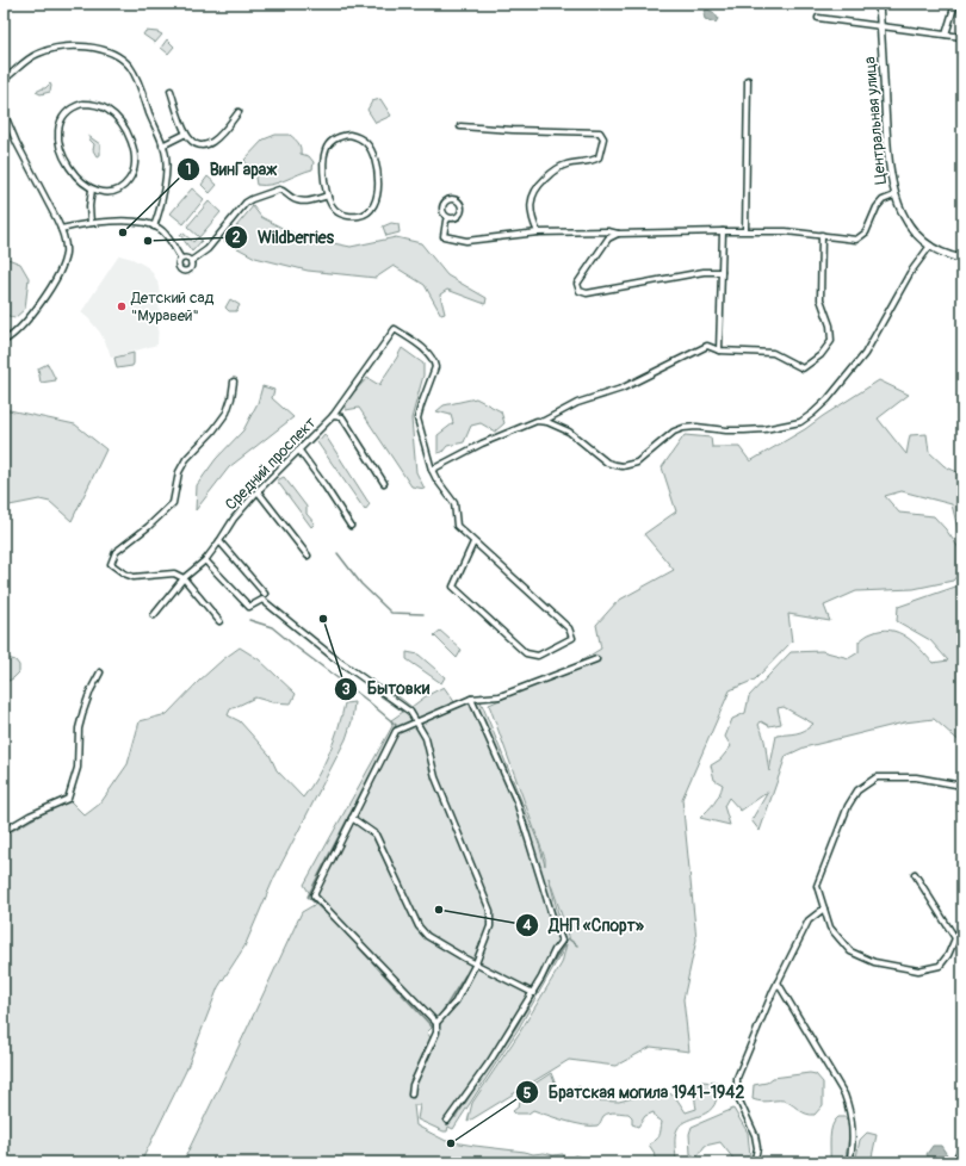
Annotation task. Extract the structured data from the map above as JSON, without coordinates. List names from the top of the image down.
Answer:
{
  "streets": {
    "street": ["Центральная улица", "Средний проспект"]
  },
  "places": [
    "ВинГараж",
    "Wildberries",
    "Детский сад \"Муравей\"",
    "Бытовки",
    "ДНП «Спорт»",
    "Братская могила 1941-1942"
  ]
}
